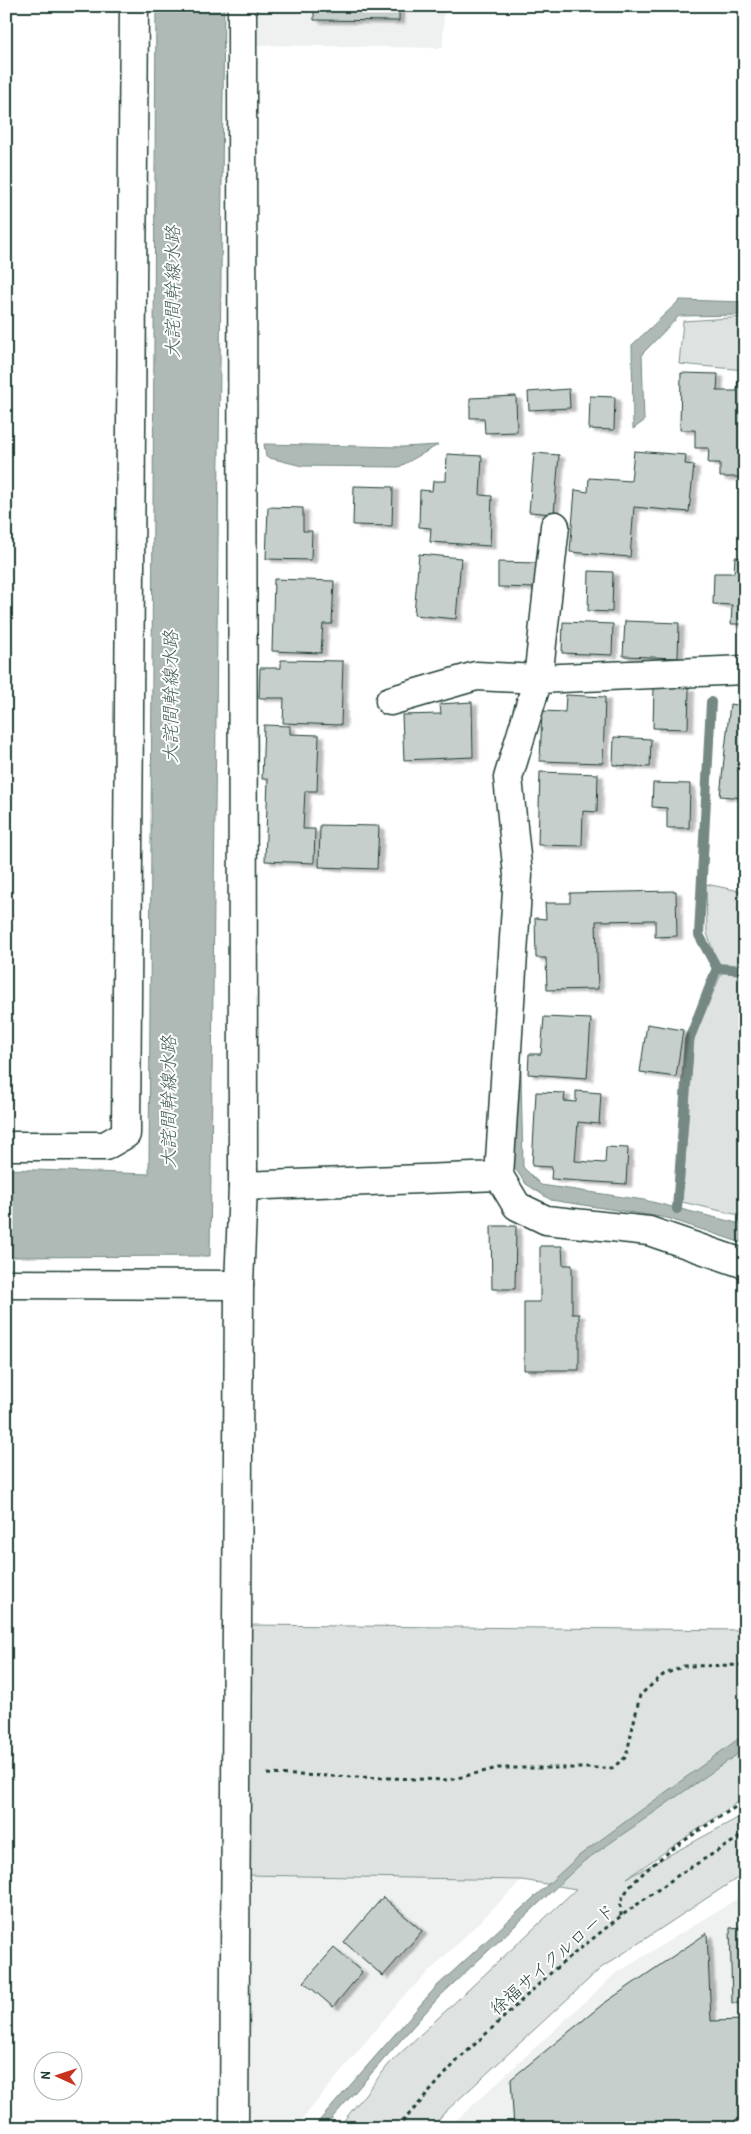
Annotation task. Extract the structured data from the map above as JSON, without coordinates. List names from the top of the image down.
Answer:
{
  "streets": {
    "path": ["徐福サイクルロード"]
  },
  "water": ["大詫間幹線水路"],
  "north": "left"
}
